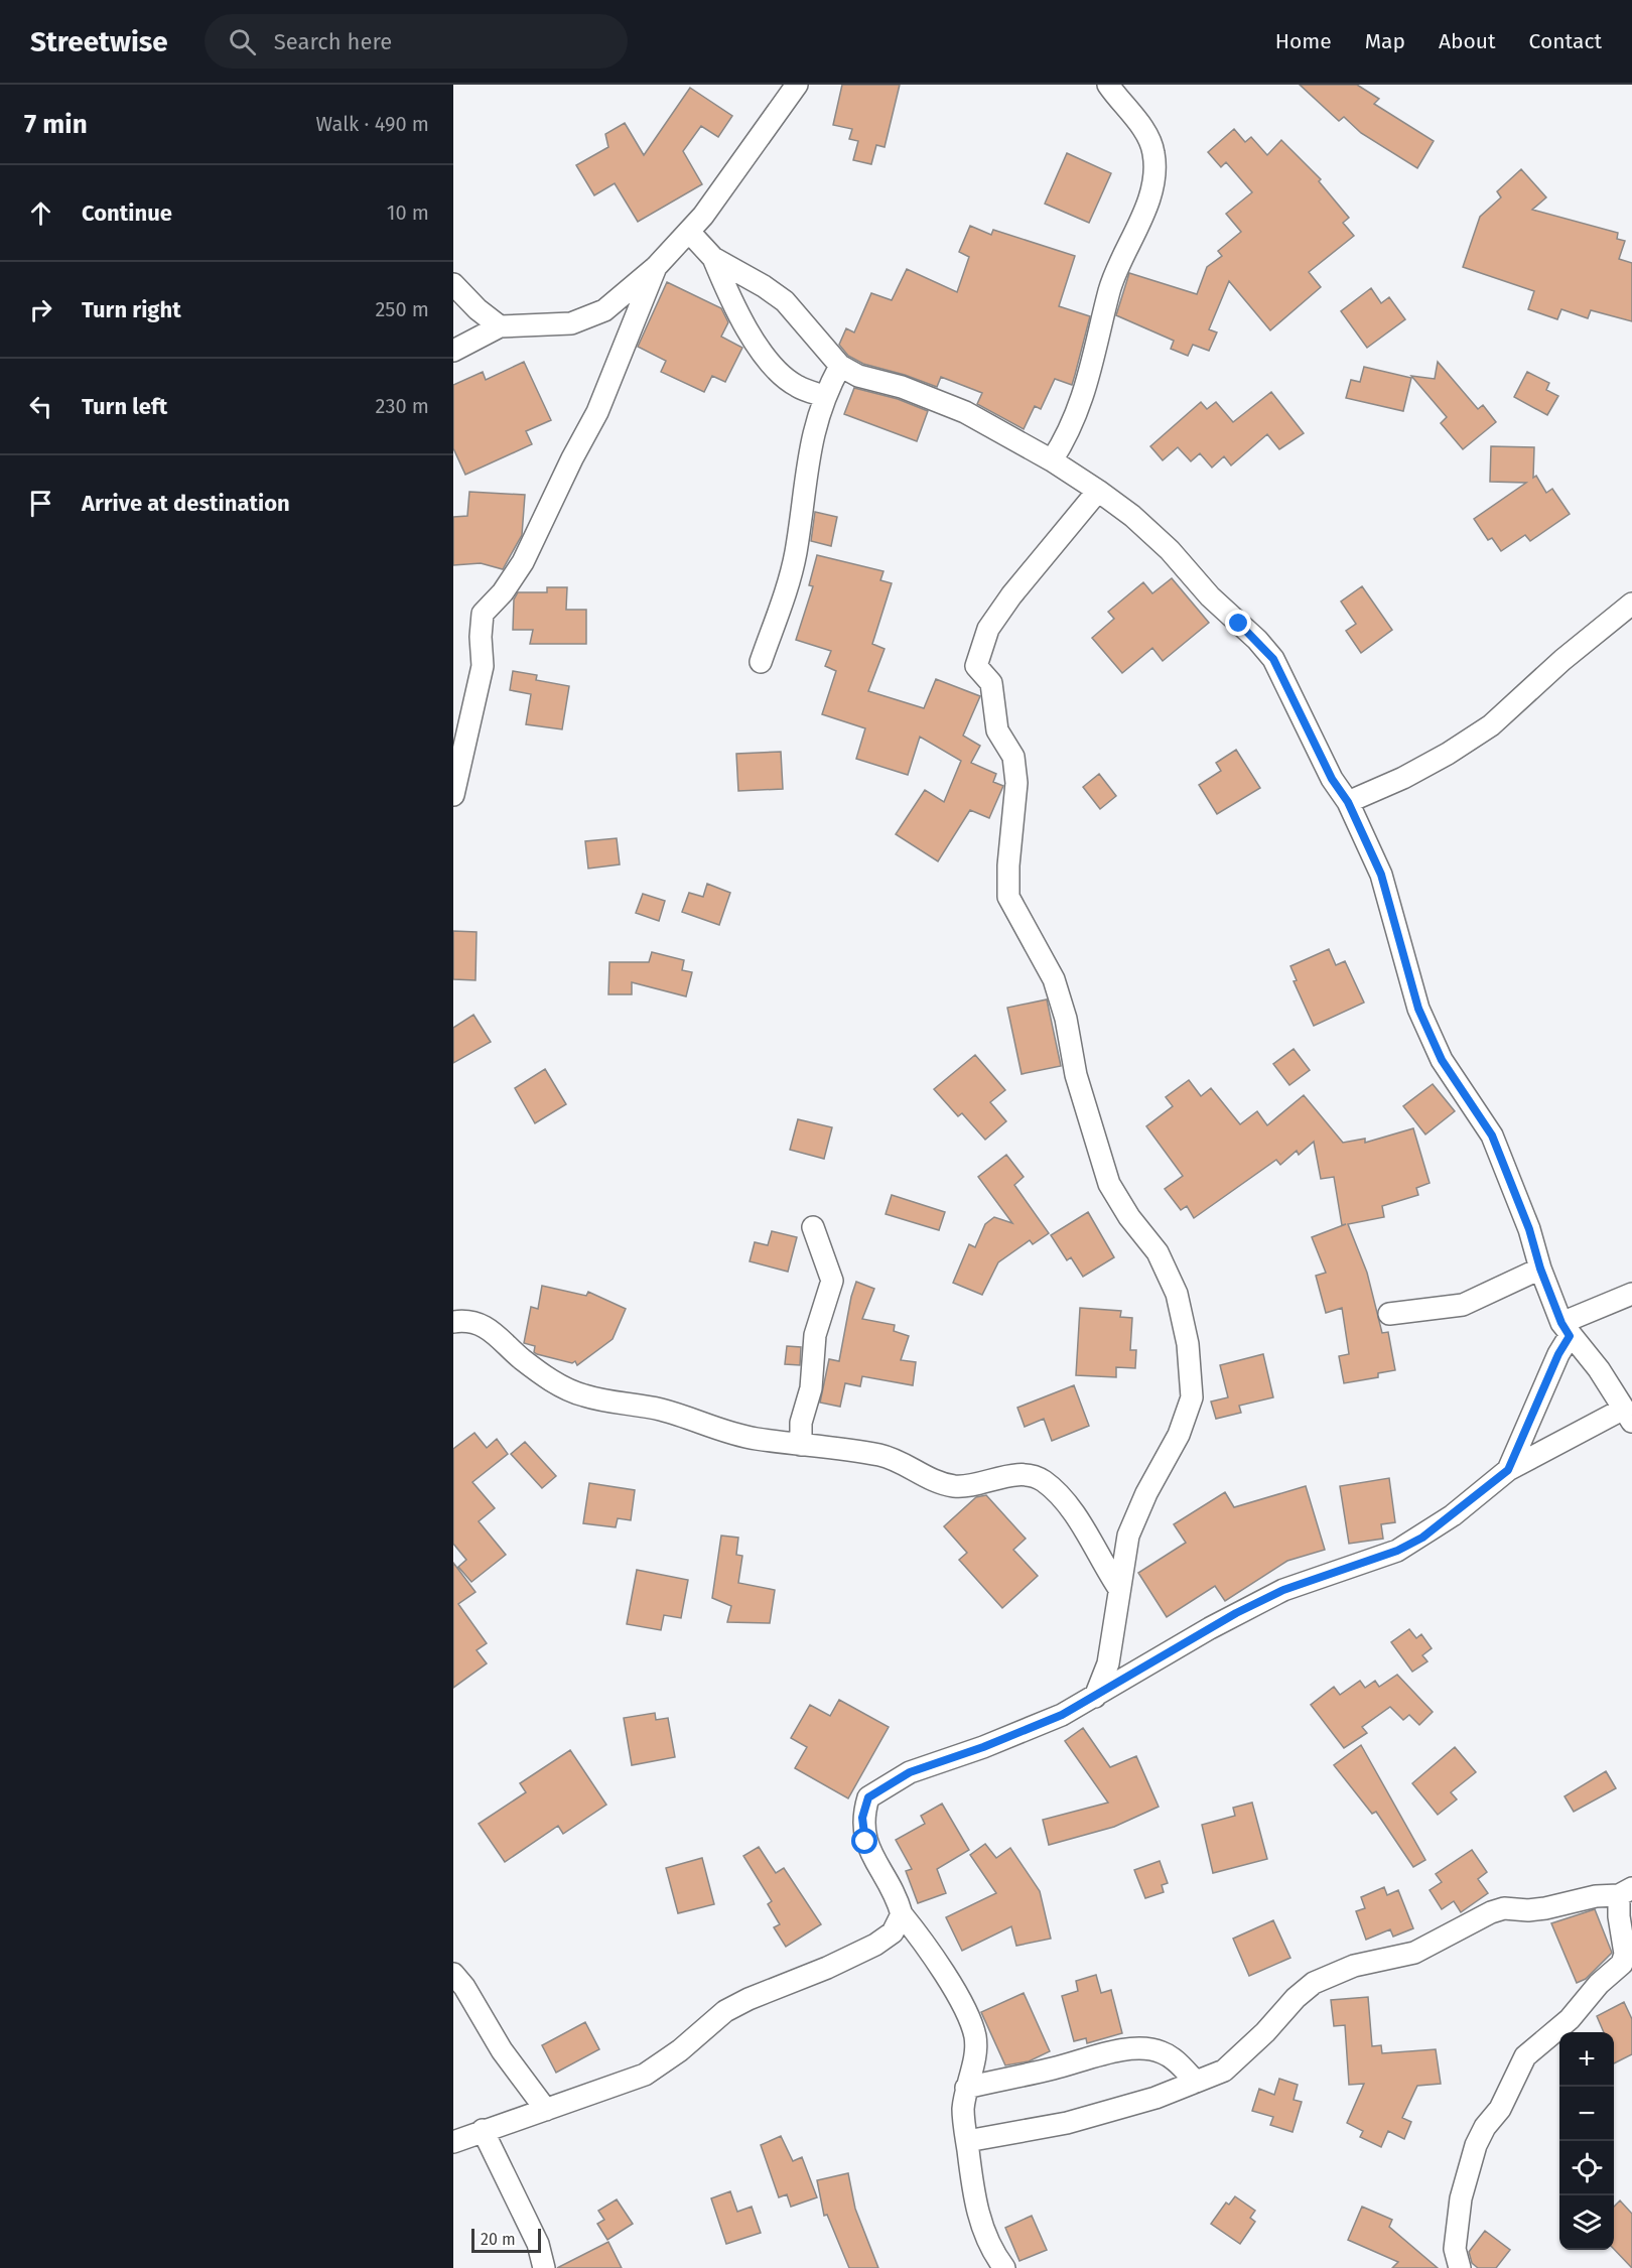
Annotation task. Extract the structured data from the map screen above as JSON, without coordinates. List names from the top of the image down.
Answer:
{
  "scale_bar": "20 m",
  "page": {
    "header": "Streetwise",
    "search": "Search here",
    "nav": [
      "Home",
      "Map",
      "About",
      "Contact"
    ],
    "heading": ["7 min", "Walk · 490 m"],
    "list": [
      ["Continue", "10 m"],
      ["Turn right", "250 m"],
      ["Turn left", "230 m"],
      "Arrive at destination"
    ],
    "map_buttons": ["+", "−"],
    "scale": "20 m"
  }
}
